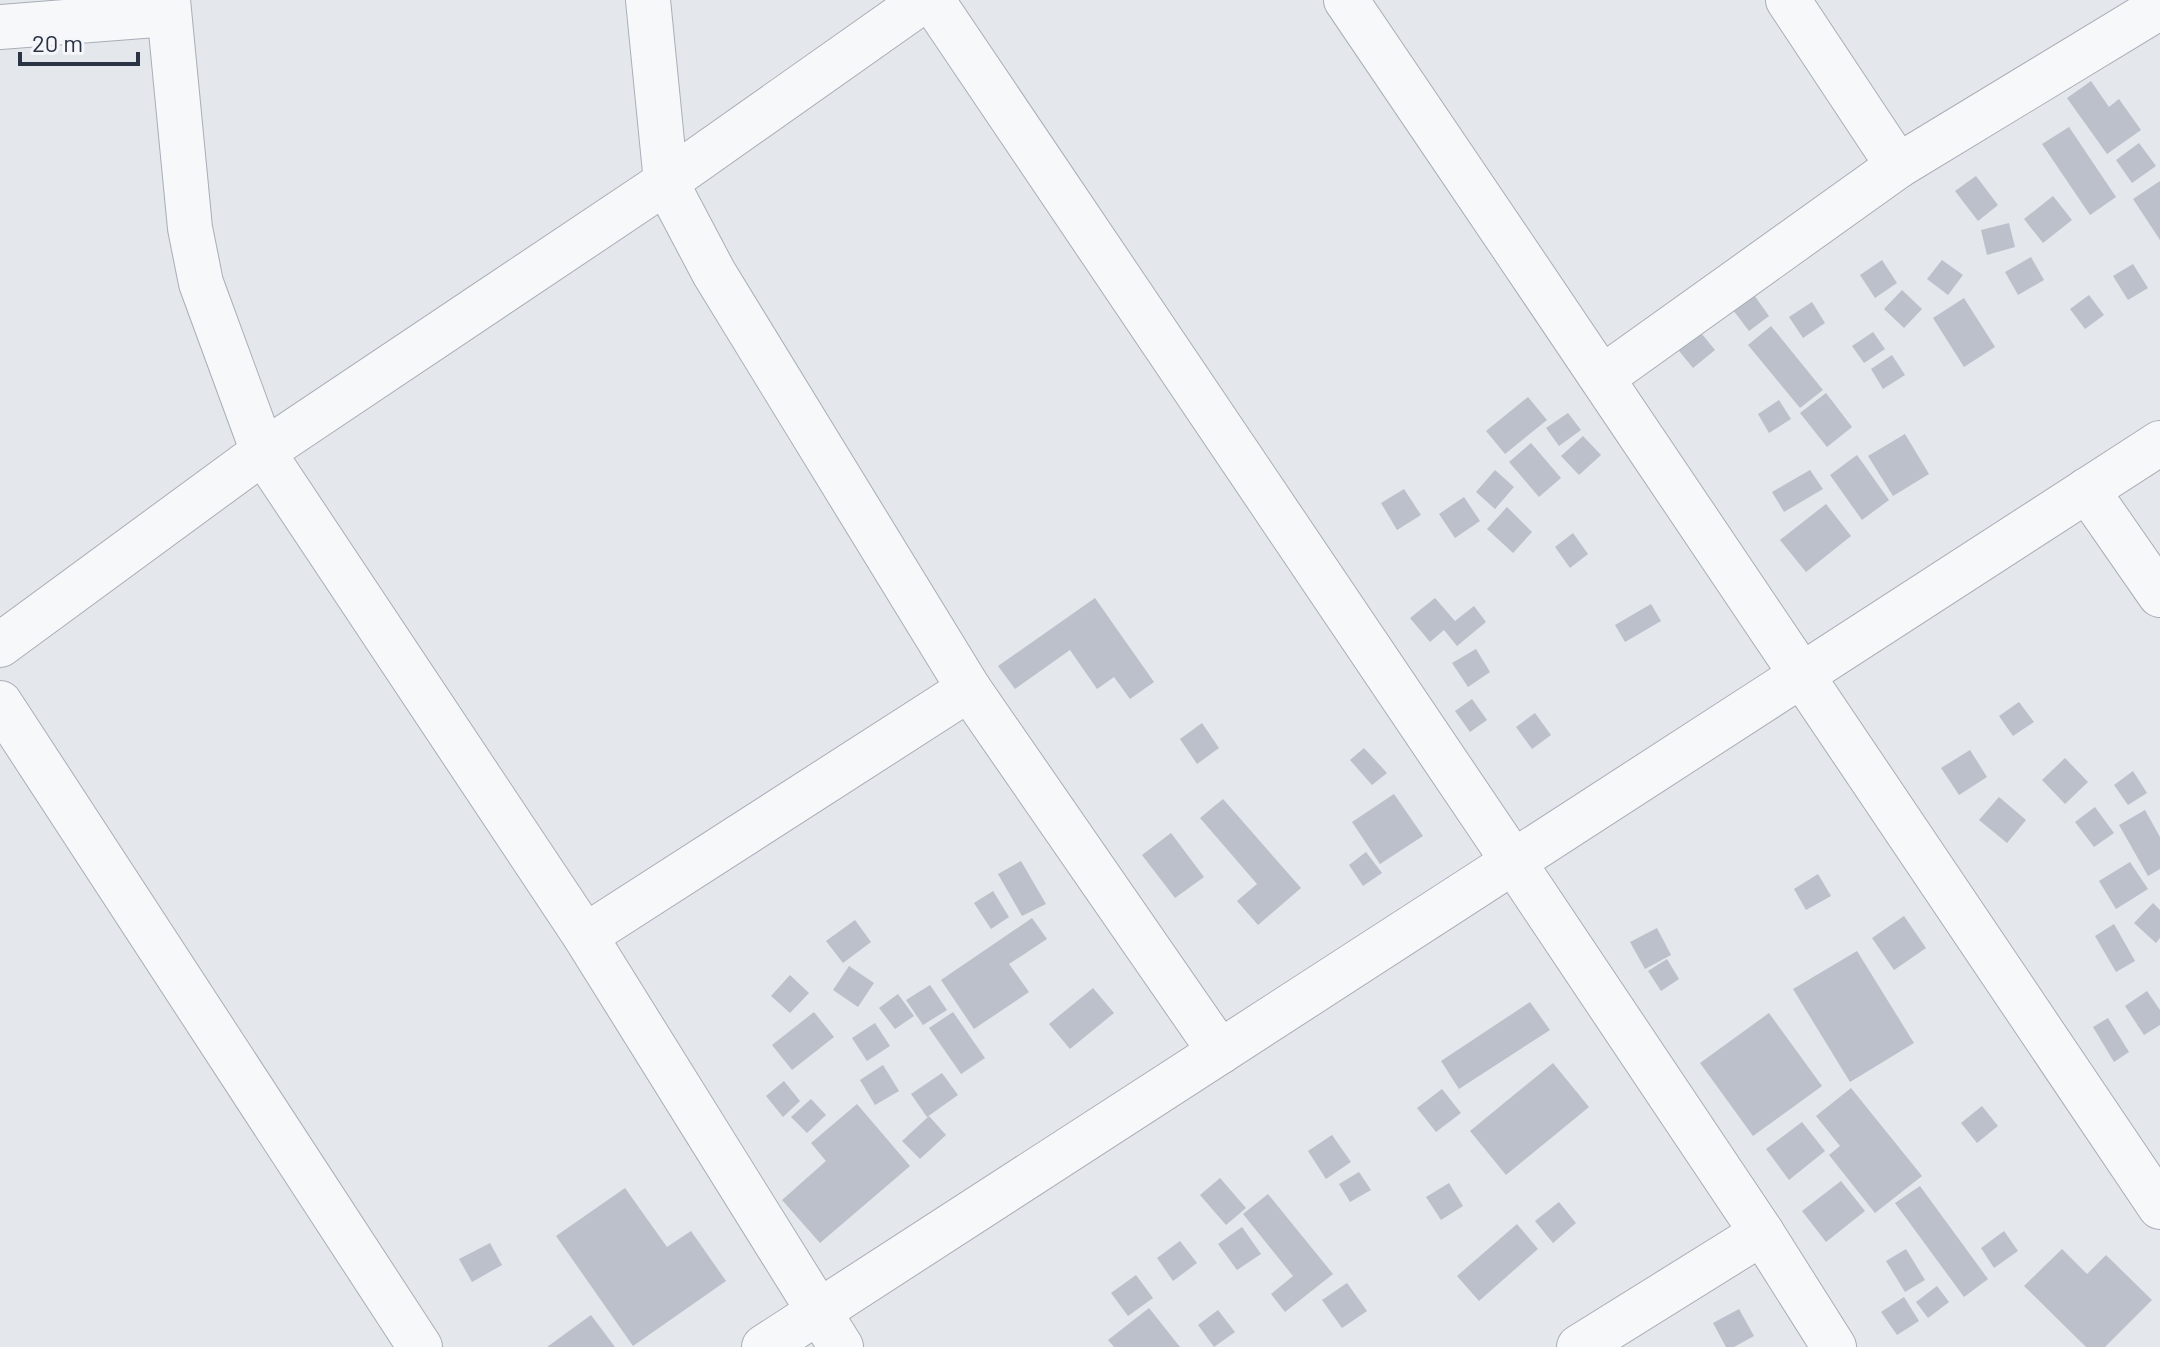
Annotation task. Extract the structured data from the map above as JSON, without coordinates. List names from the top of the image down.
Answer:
{
  "scale_bar": "20 m"
}
